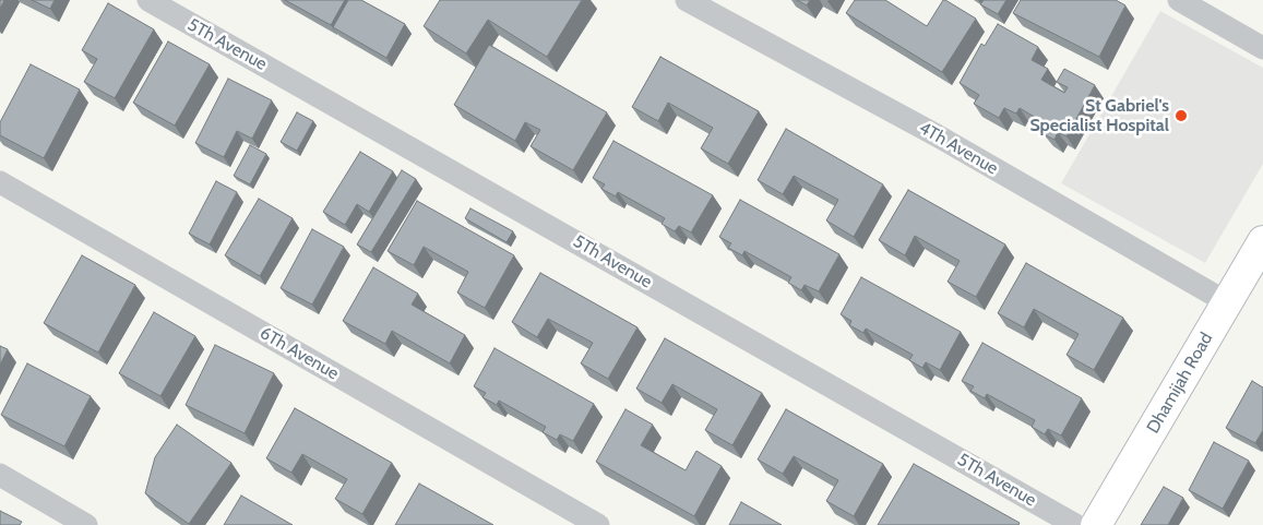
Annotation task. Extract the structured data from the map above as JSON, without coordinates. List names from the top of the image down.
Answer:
{
  "streets": {
    "main road": ["Dhamijah Road"],
    "street": ["5Th Avenue", "4Th Avenue", "6Th Avenue"]
  },
  "crossings": [
    ["4Th Avenue", "Dhamijah Road"]
  ],
  "places": ["St Gabriel's Specialist Hospital"]
}
